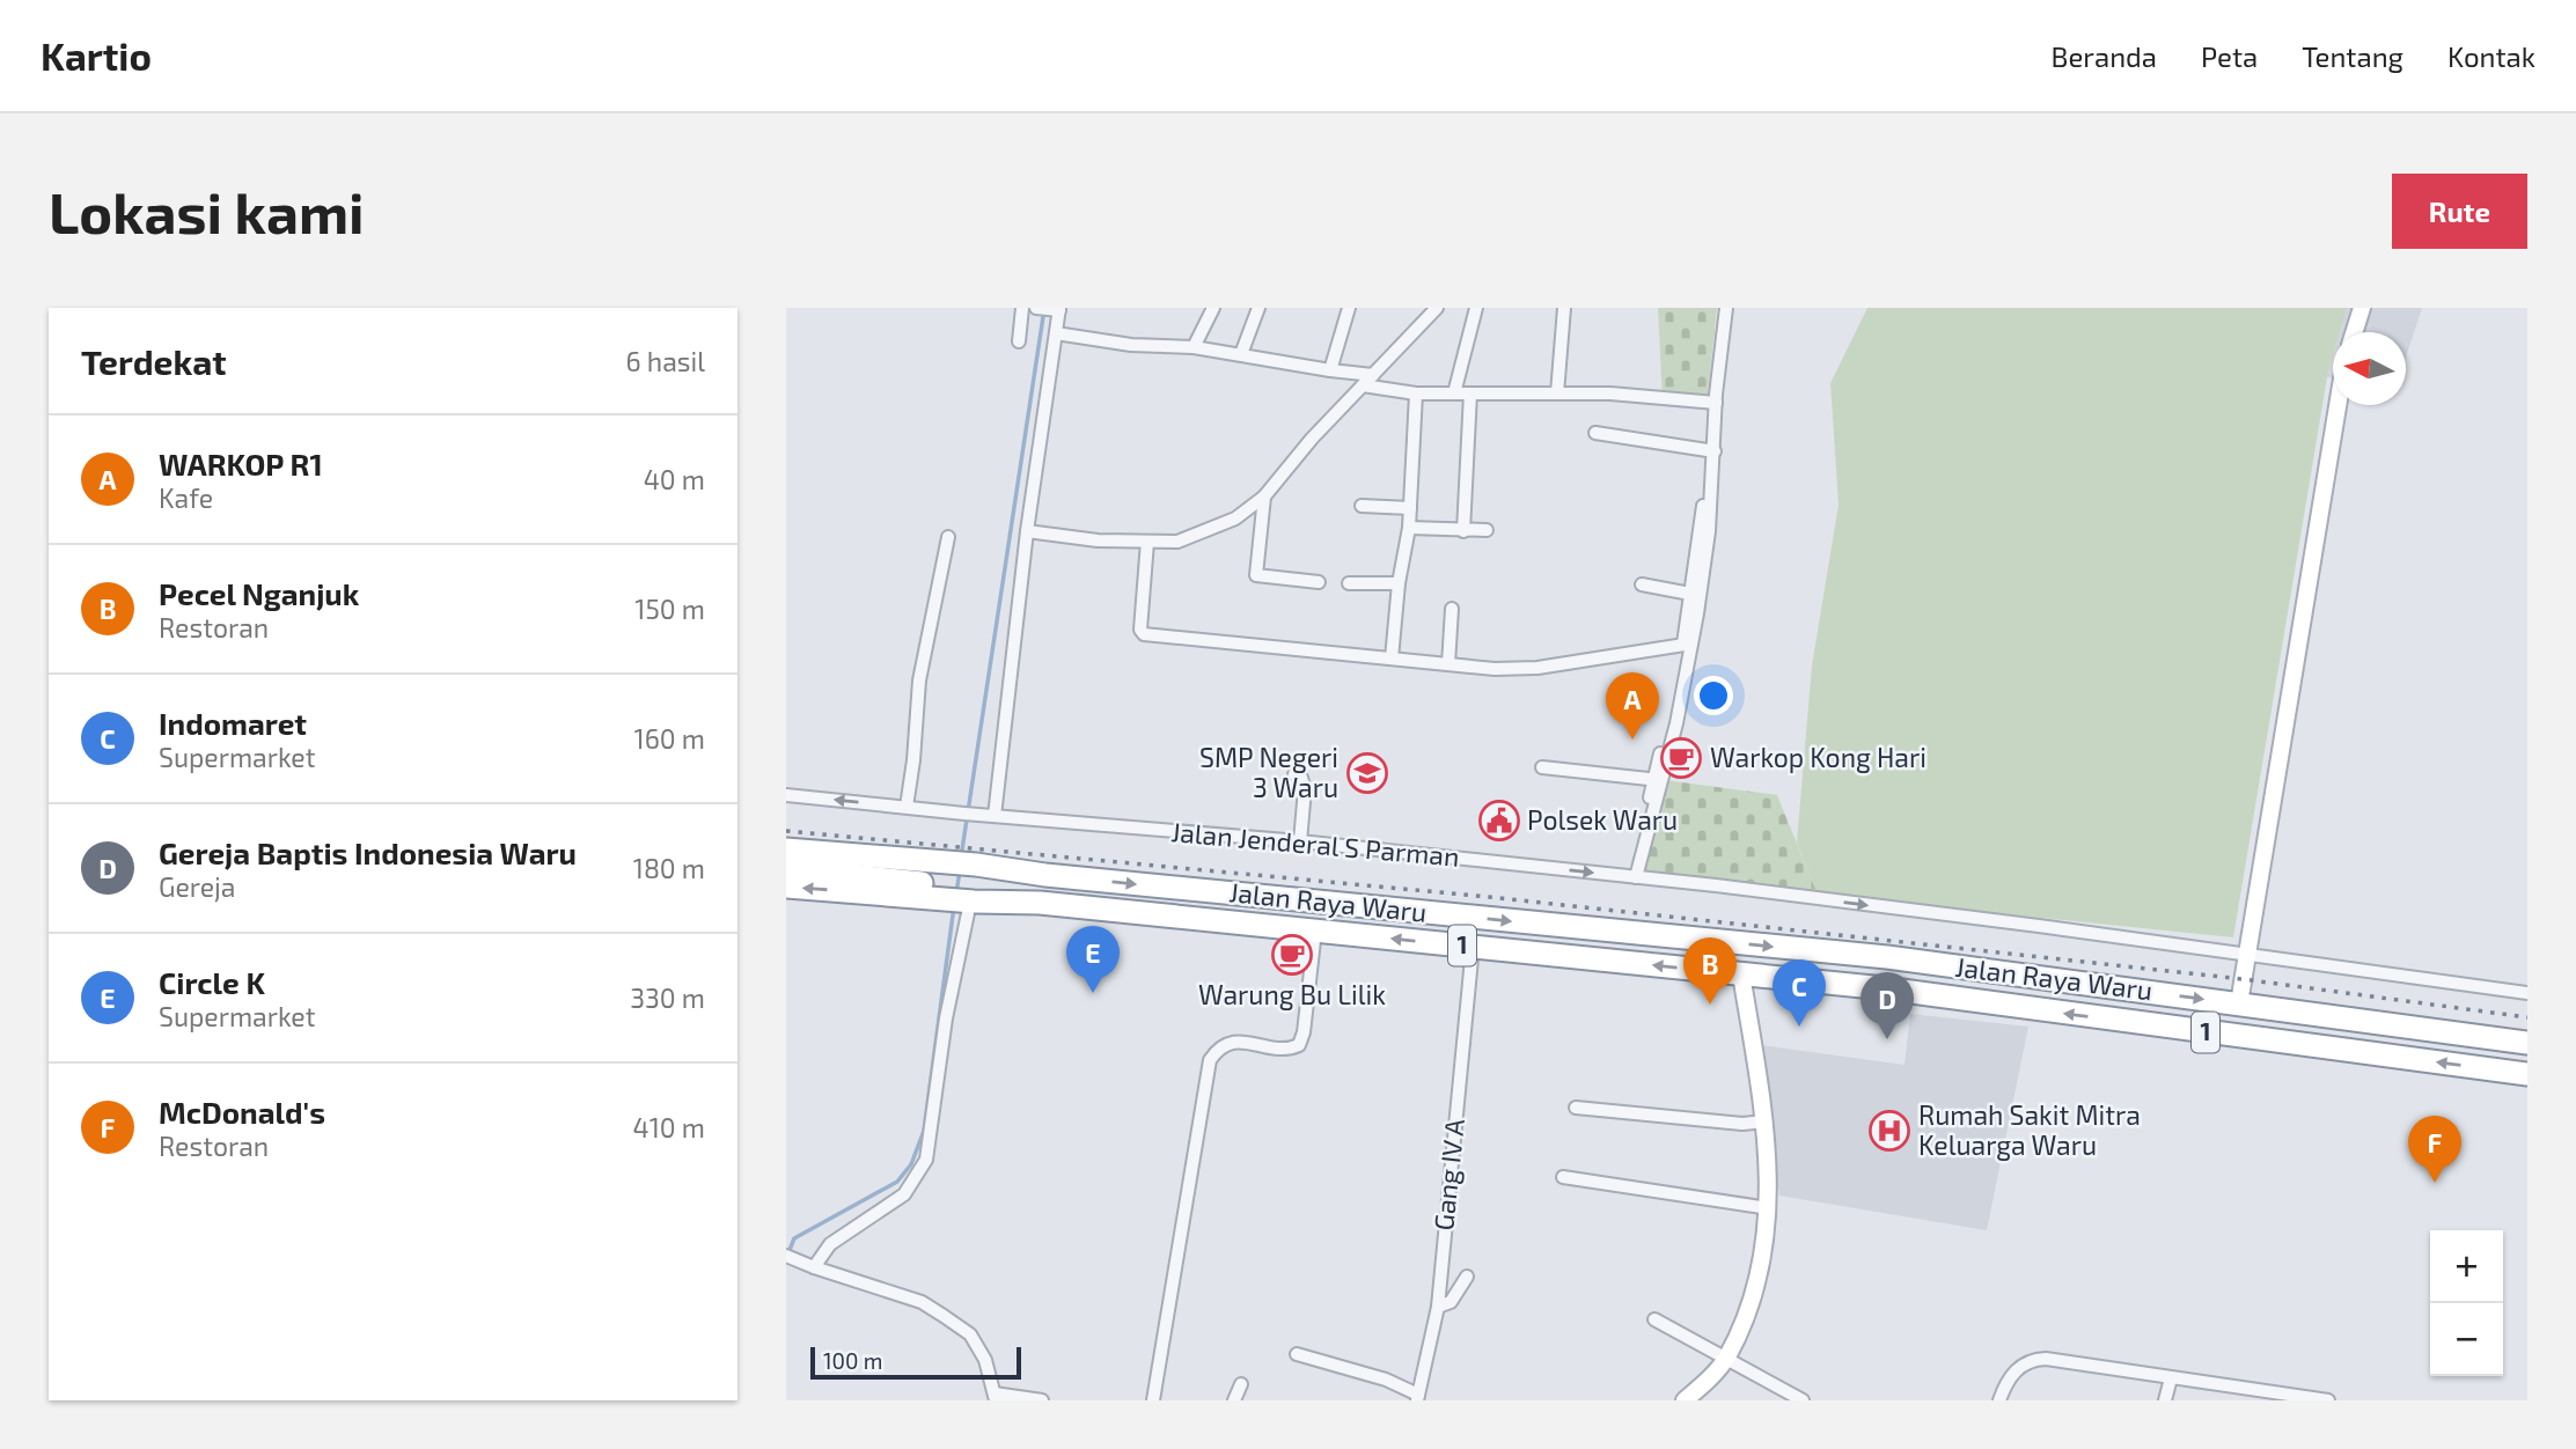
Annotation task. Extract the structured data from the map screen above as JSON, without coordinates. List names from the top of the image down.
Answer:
{
  "streets": {
    "highway": ["Jalan Raya Waru", "1"],
    "street": ["Jalan Jenderal S Parman", "Gang IV A"]
  },
  "crossings": [
    ["Jalan Raya Waru", "1"],
    ["1", "Gang IV A"]
  ],
  "places": {
    "cafe": ["Warkop Kong Hari", "Warung Bu Lilik"],
    "school or university": ["SMP Negeri 3 Waru"],
    "public building": ["Polsek Waru"],
    "hospital": ["Rumah Sakit Mitra Keluarga Waru"]
  },
  "scale_bar": "100 m",
  "north": "left",
  "page": {
    "header": "Kartio",
    "nav": [
      "Beranda",
      "Peta",
      "Tentang",
      "Kontak"
    ],
    "buttons": "Rute",
    "title": "Lokasi kami",
    "heading": ["Terdekat", "6 hasil"],
    "list": [
      {
        "mark": "A",
        "name": "WARKOP R1",
        "note": "Kafe",
        "value": "40 m"
      },
      {
        "mark": "B",
        "name": "Pecel Nganjuk",
        "note": "Restoran",
        "value": "150 m"
      },
      {
        "mark": "C",
        "name": "Indomaret",
        "note": "Supermarket",
        "value": "160 m"
      },
      {
        "mark": "D",
        "name": "Gereja Baptis Indonesia Waru",
        "note": "Gereja",
        "value": "180 m"
      },
      {
        "mark": "E",
        "name": "Circle K",
        "note": "Supermarket",
        "value": "330 m"
      },
      {
        "mark": "F",
        "name": "McDonald's",
        "note": "Restoran",
        "value": "410 m"
      }
    ],
    "pins": [
      "A",
      "E",
      "B",
      "C",
      "D",
      "F"
    ],
    "map_buttons": ["+", "−"],
    "scale": "100 m"
  }
}
